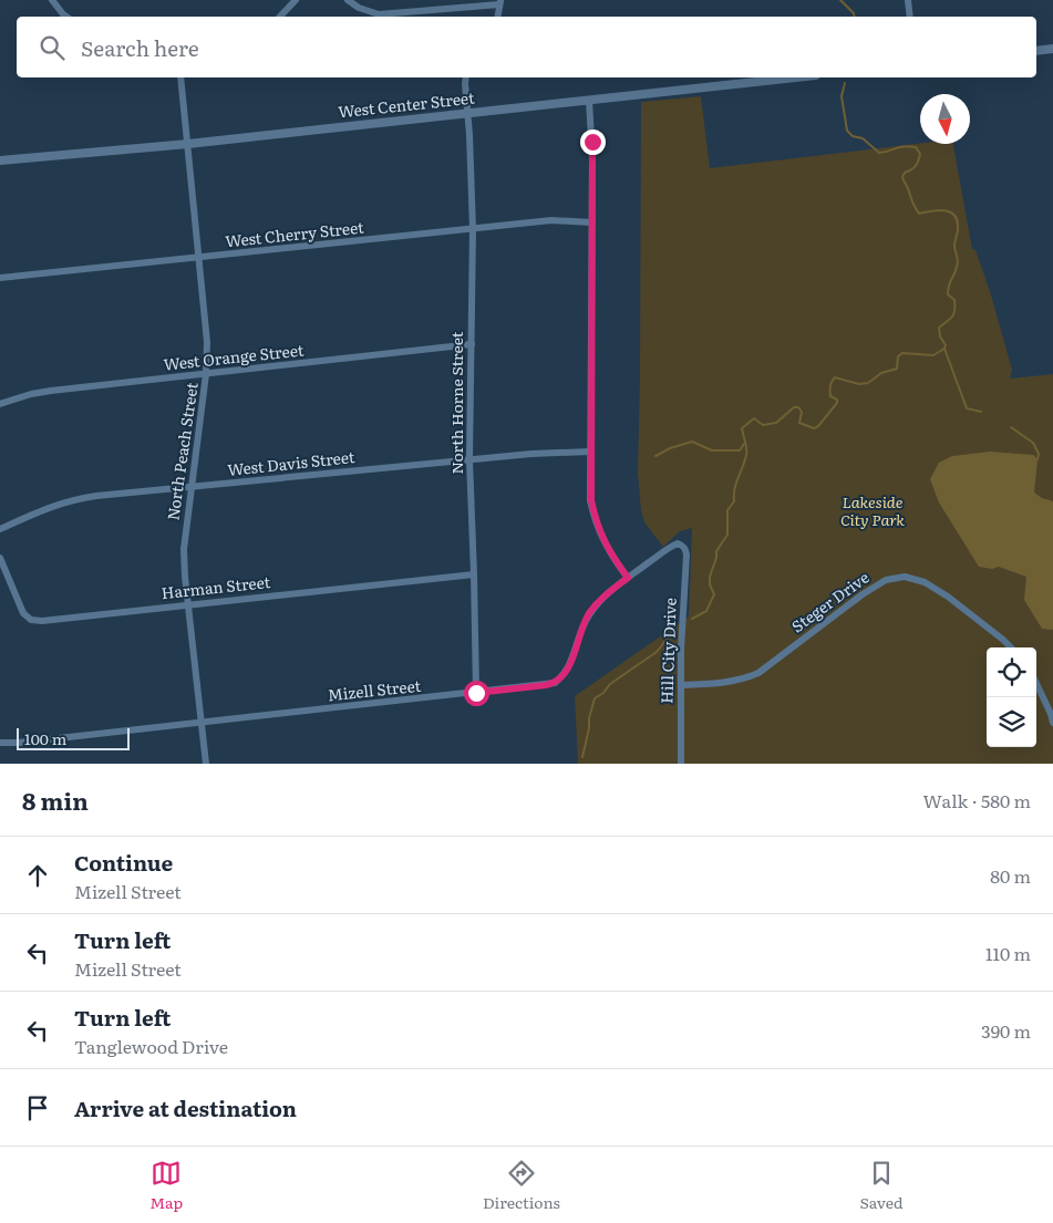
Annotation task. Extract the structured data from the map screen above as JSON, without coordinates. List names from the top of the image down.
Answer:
{
  "streets": {
    "street": [
      "West Center Street",
      "West Cherry Street",
      "West Orange Street",
      "North Horne Street",
      "North Peach Street",
      "West Davis Street",
      "Harman Street",
      "Steger Drive",
      "Hill City Drive",
      "Mizell Street"
    ]
  },
  "crossings": [
    ["West Center Street", "North Horne Street"],
    ["West Center Street", "North Peach Street"],
    ["West Cherry Street", "North Horne Street"],
    ["West Cherry Street", "North Peach Street"],
    ["West Orange Street", "North Horne Street"],
    ["West Orange Street", "North Peach Street"],
    ["North Horne Street", "West Davis Street"],
    ["North Horne Street", "Harman Street"],
    ["North Horne Street", "Mizell Street"],
    ["North Peach Street", "West Davis Street"],
    ["North Peach Street", "Harman Street"],
    ["North Peach Street", "Mizell Street"],
    ["Steger Drive", "Hill City Drive"],
    ["Hill City Drive", "Mizell Street"]
  ],
  "parks": ["Lakeside City Park"],
  "scale_bar": "100 m",
  "north": "bottom",
  "page": {
    "search": "Search here",
    "scale": "100 m",
    "heading": ["8 min", "Walk · 580 m"],
    "list": [
      ["Continue", "Mizell Street", "80 m"],
      ["Turn left", "Mizell Street", "110 m"],
      ["Turn left", "Tanglewood Drive", "390 m"],
      "Arrive at destination"
    ],
    "nav": ["Map", "Directions", "Saved"]
  }
}
